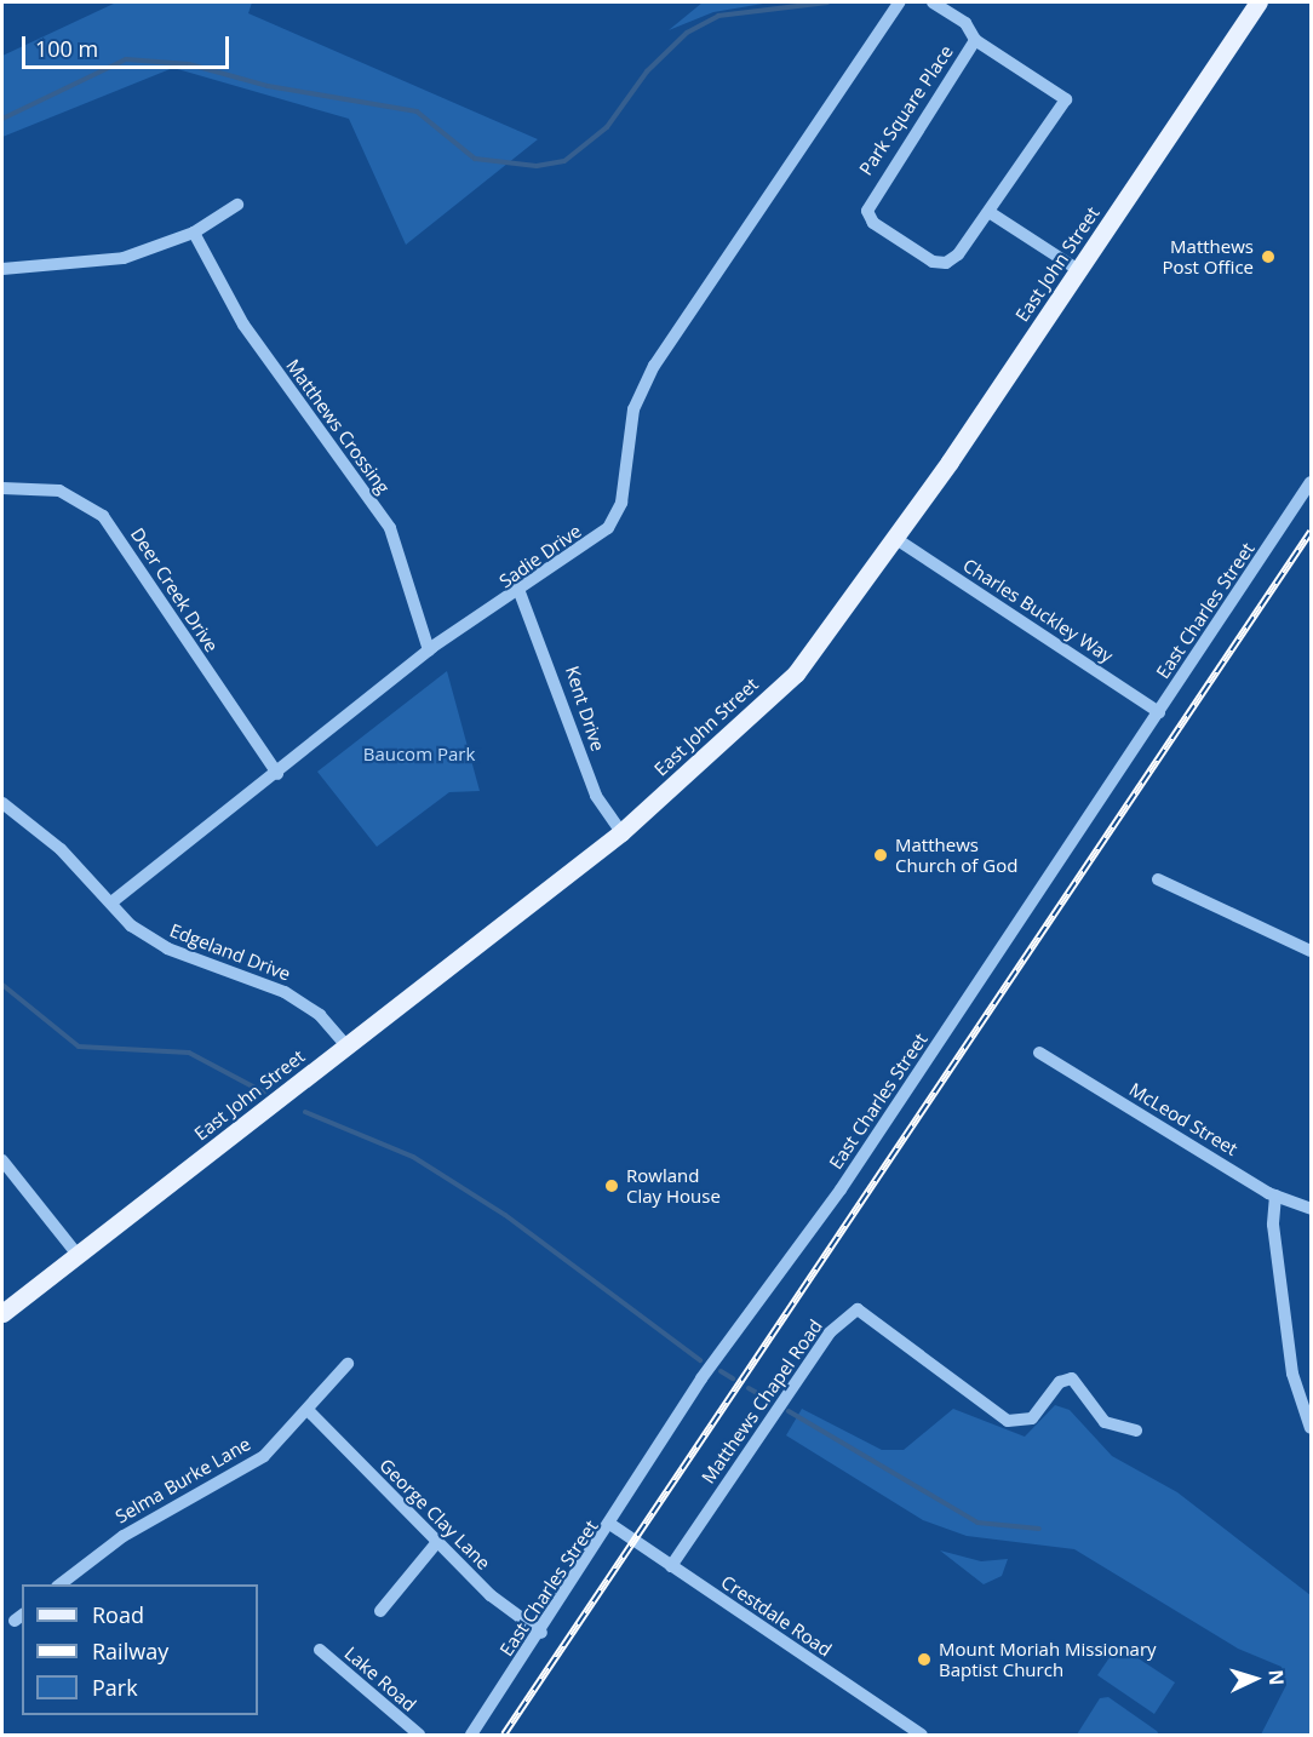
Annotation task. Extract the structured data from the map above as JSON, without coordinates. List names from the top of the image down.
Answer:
{
  "streets": {
    "main road": ["East John Street"],
    "street": [
      "Park Square Place",
      "Matthews Crossing",
      "Sadie Drive",
      "Deer Creek Drive",
      "Charles Buckley Way",
      "East Charles Street",
      "Kent Drive",
      "Edgeland Drive",
      "McLeod Street",
      "Matthews Chapel Road",
      "Selma Burke Lane",
      "George Clay Lane",
      "Crestdale Road",
      "Lake Road"
    ]
  },
  "crossings": [
    ["East John Street", "Charles Buckley Way"],
    ["East John Street", "Kent Drive"],
    ["East John Street", "Edgeland Drive"],
    ["Matthews Crossing", "Sadie Drive"],
    ["Sadie Drive", "Deer Creek Drive"],
    ["Sadie Drive", "Kent Drive"],
    ["Sadie Drive", "Edgeland Drive"],
    ["Charles Buckley Way", "East Charles Street"],
    ["East Charles Street", "George Clay Lane"],
    ["East Charles Street", "Crestdale Road"],
    ["Matthews Chapel Road", "Crestdale Road"],
    ["Selma Burke Lane", "George Clay Lane"]
  ],
  "parks": ["Baucom Park"],
  "places": [
    "Matthews Post Office",
    "Matthews Church of God",
    "Rowland Clay House",
    "Mount Moriah Missionary Baptist Church"
  ],
  "legend": ["Road", "Railway", "Park"],
  "scale_bar": "100 m",
  "north": "right"
}
